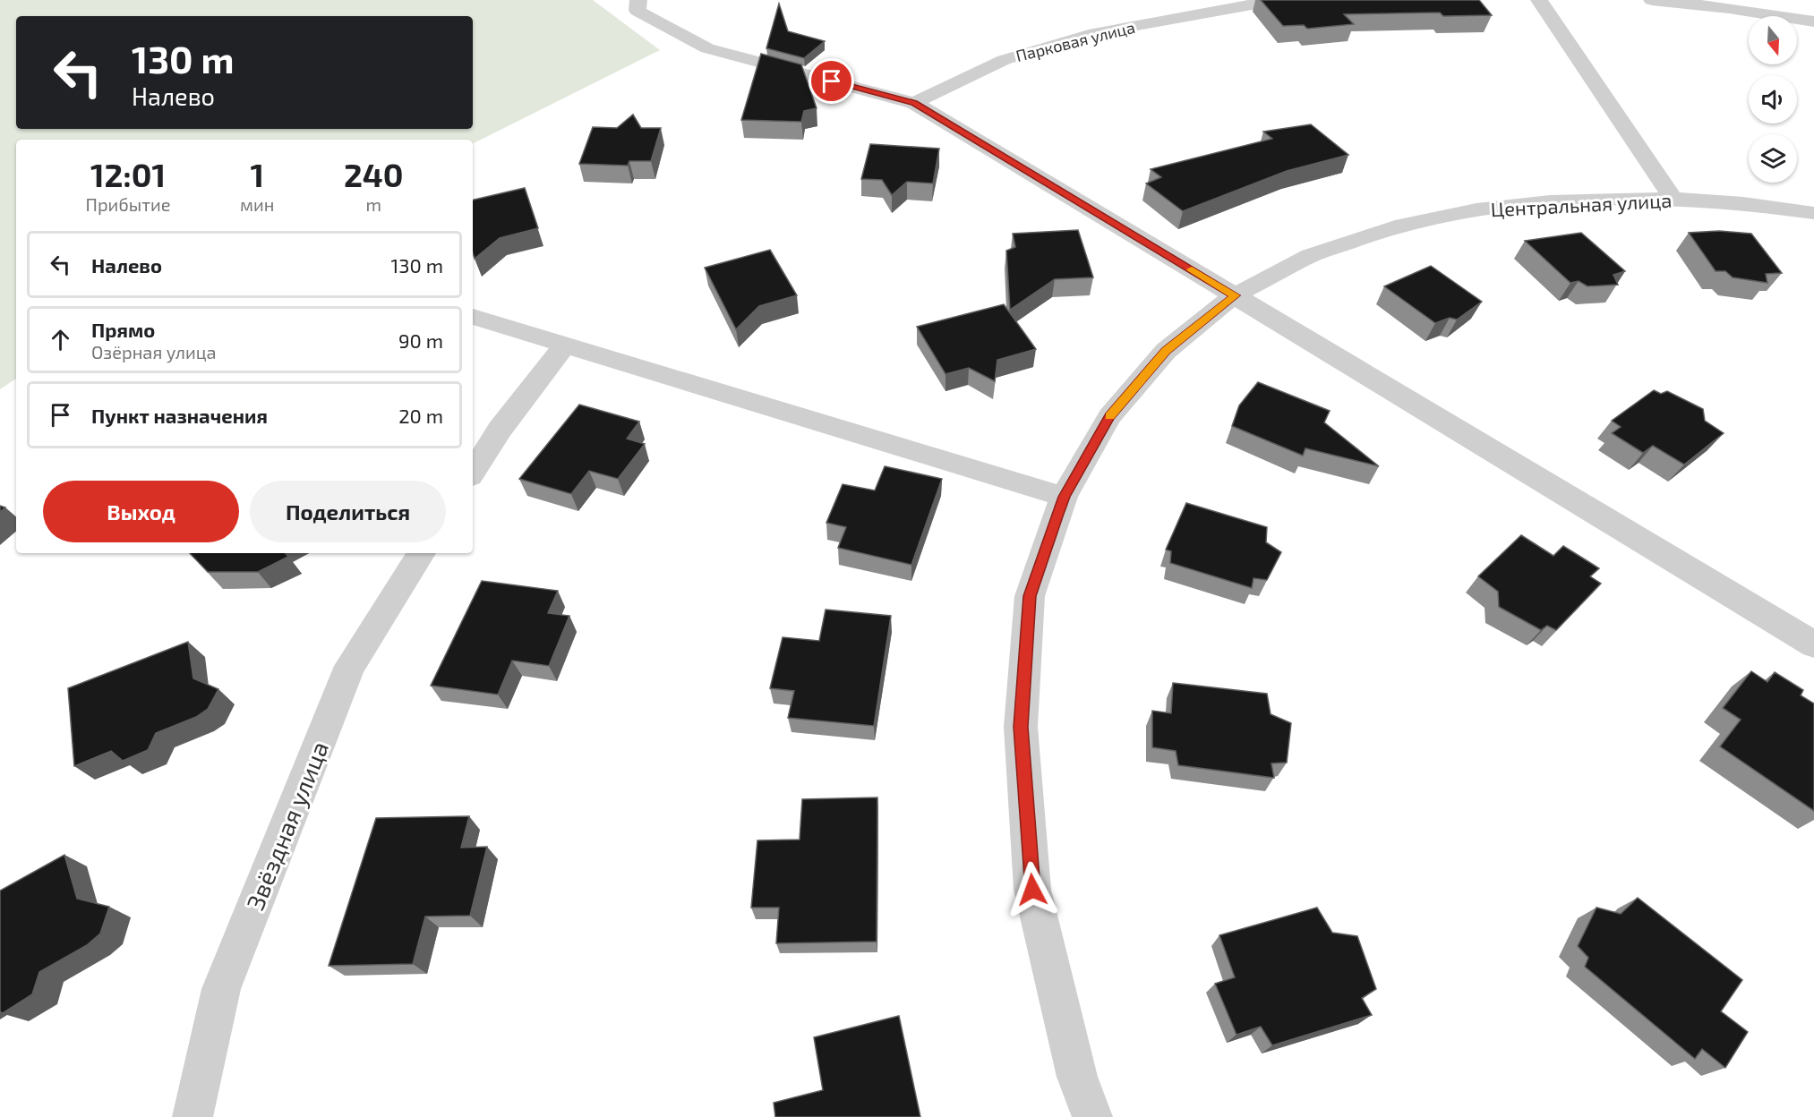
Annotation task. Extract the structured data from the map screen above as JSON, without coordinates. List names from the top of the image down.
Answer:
{
  "streets": {
    "street": ["Парковая улица", "Центральная улица", "Звёздная улица"]
  },
  "north": "bottom",
  "page": {
    "turn": ["130 m", "Налево"],
    "eta": [
      "12:01",
      "Прибытие",
      "1",
      "мин",
      "240",
      "m"
    ],
    "list": [
      {
        "name": "Налево",
        "value": "130 m"
      },
      {
        "name": "Прямо",
        "note": "Озёрная улица",
        "value": "90 m"
      },
      {
        "name": "Пункт назначения",
        "value": "20 m"
      }
    ],
    "buttons": ["Выход", "Поделиться"]
  }
}
